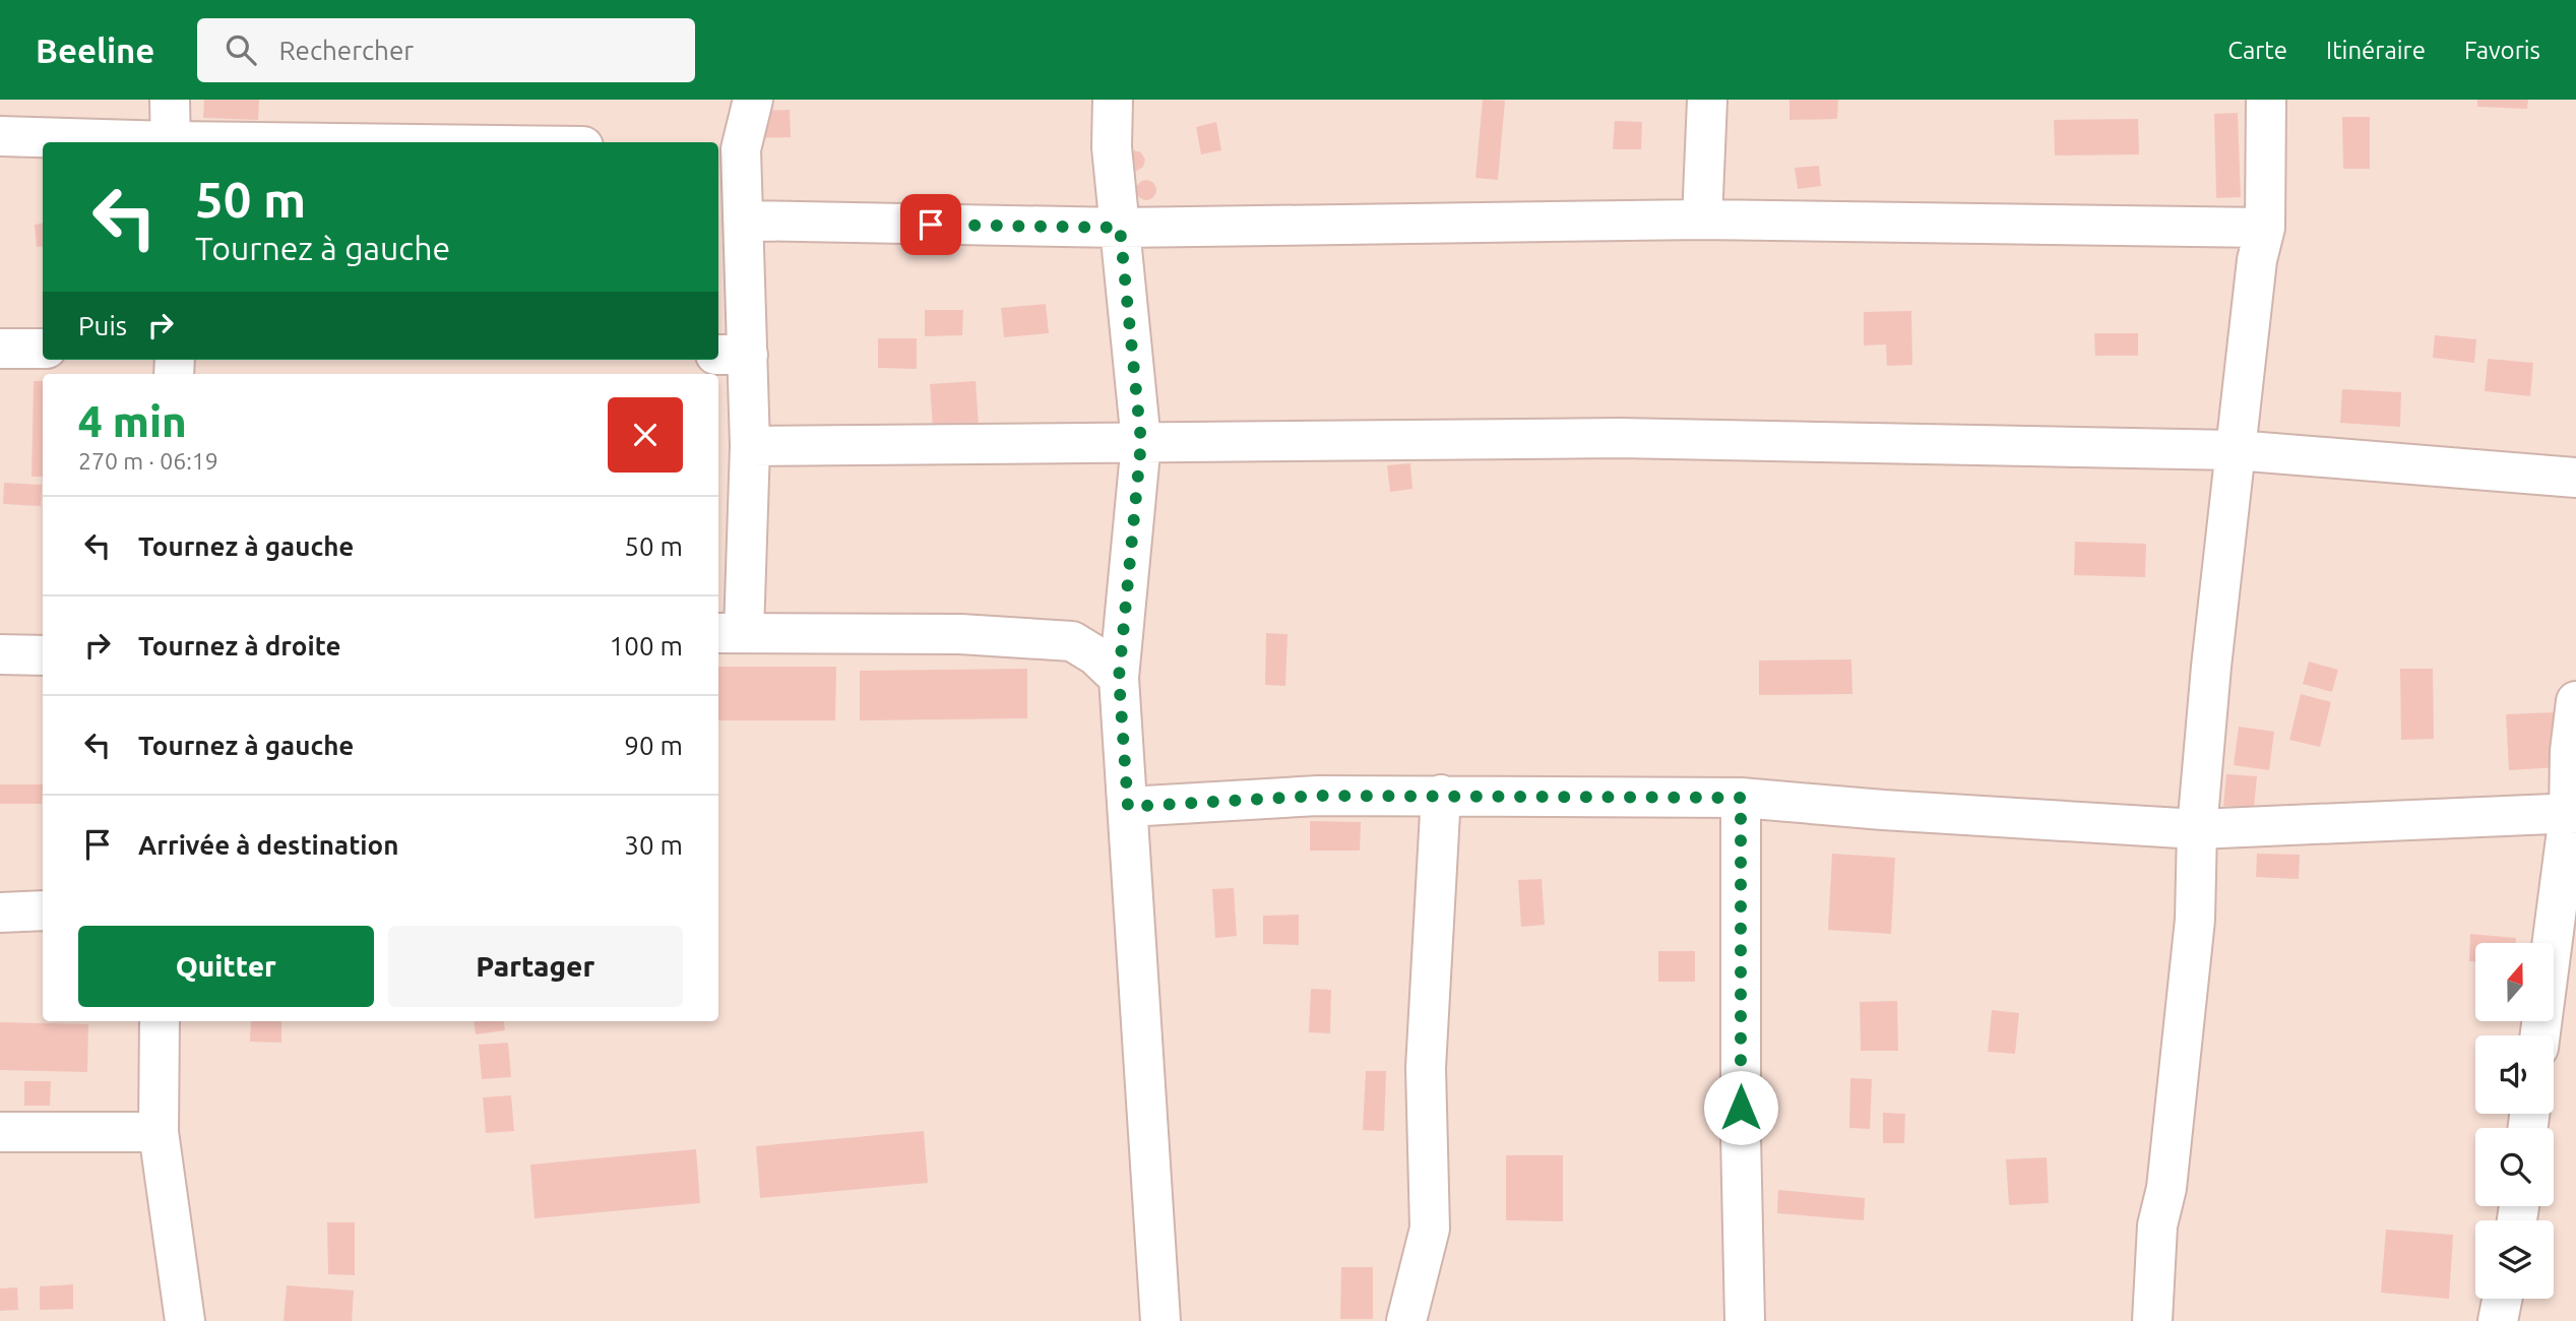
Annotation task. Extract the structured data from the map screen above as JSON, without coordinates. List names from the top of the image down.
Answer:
{
  "north": "top",
  "page": {
    "header": "Beeline",
    "search": "Rechercher",
    "nav": ["Carte", "Itinéraire", "Favoris"],
    "turn": ["50 m", "Tournez à gauche"],
    "then": "Puis",
    "heading": ["4 min", "270 m · 06:19"],
    "list": [
      {
        "name": "Tournez à gauche",
        "value": "50 m"
      },
      {
        "name": "Tournez à droite",
        "value": "100 m"
      },
      {
        "name": "Tournez à gauche",
        "value": "90 m"
      },
      {
        "name": "Arrivée à destination",
        "value": "30 m"
      }
    ],
    "buttons": ["Quitter", "Partager"]
  }
}
